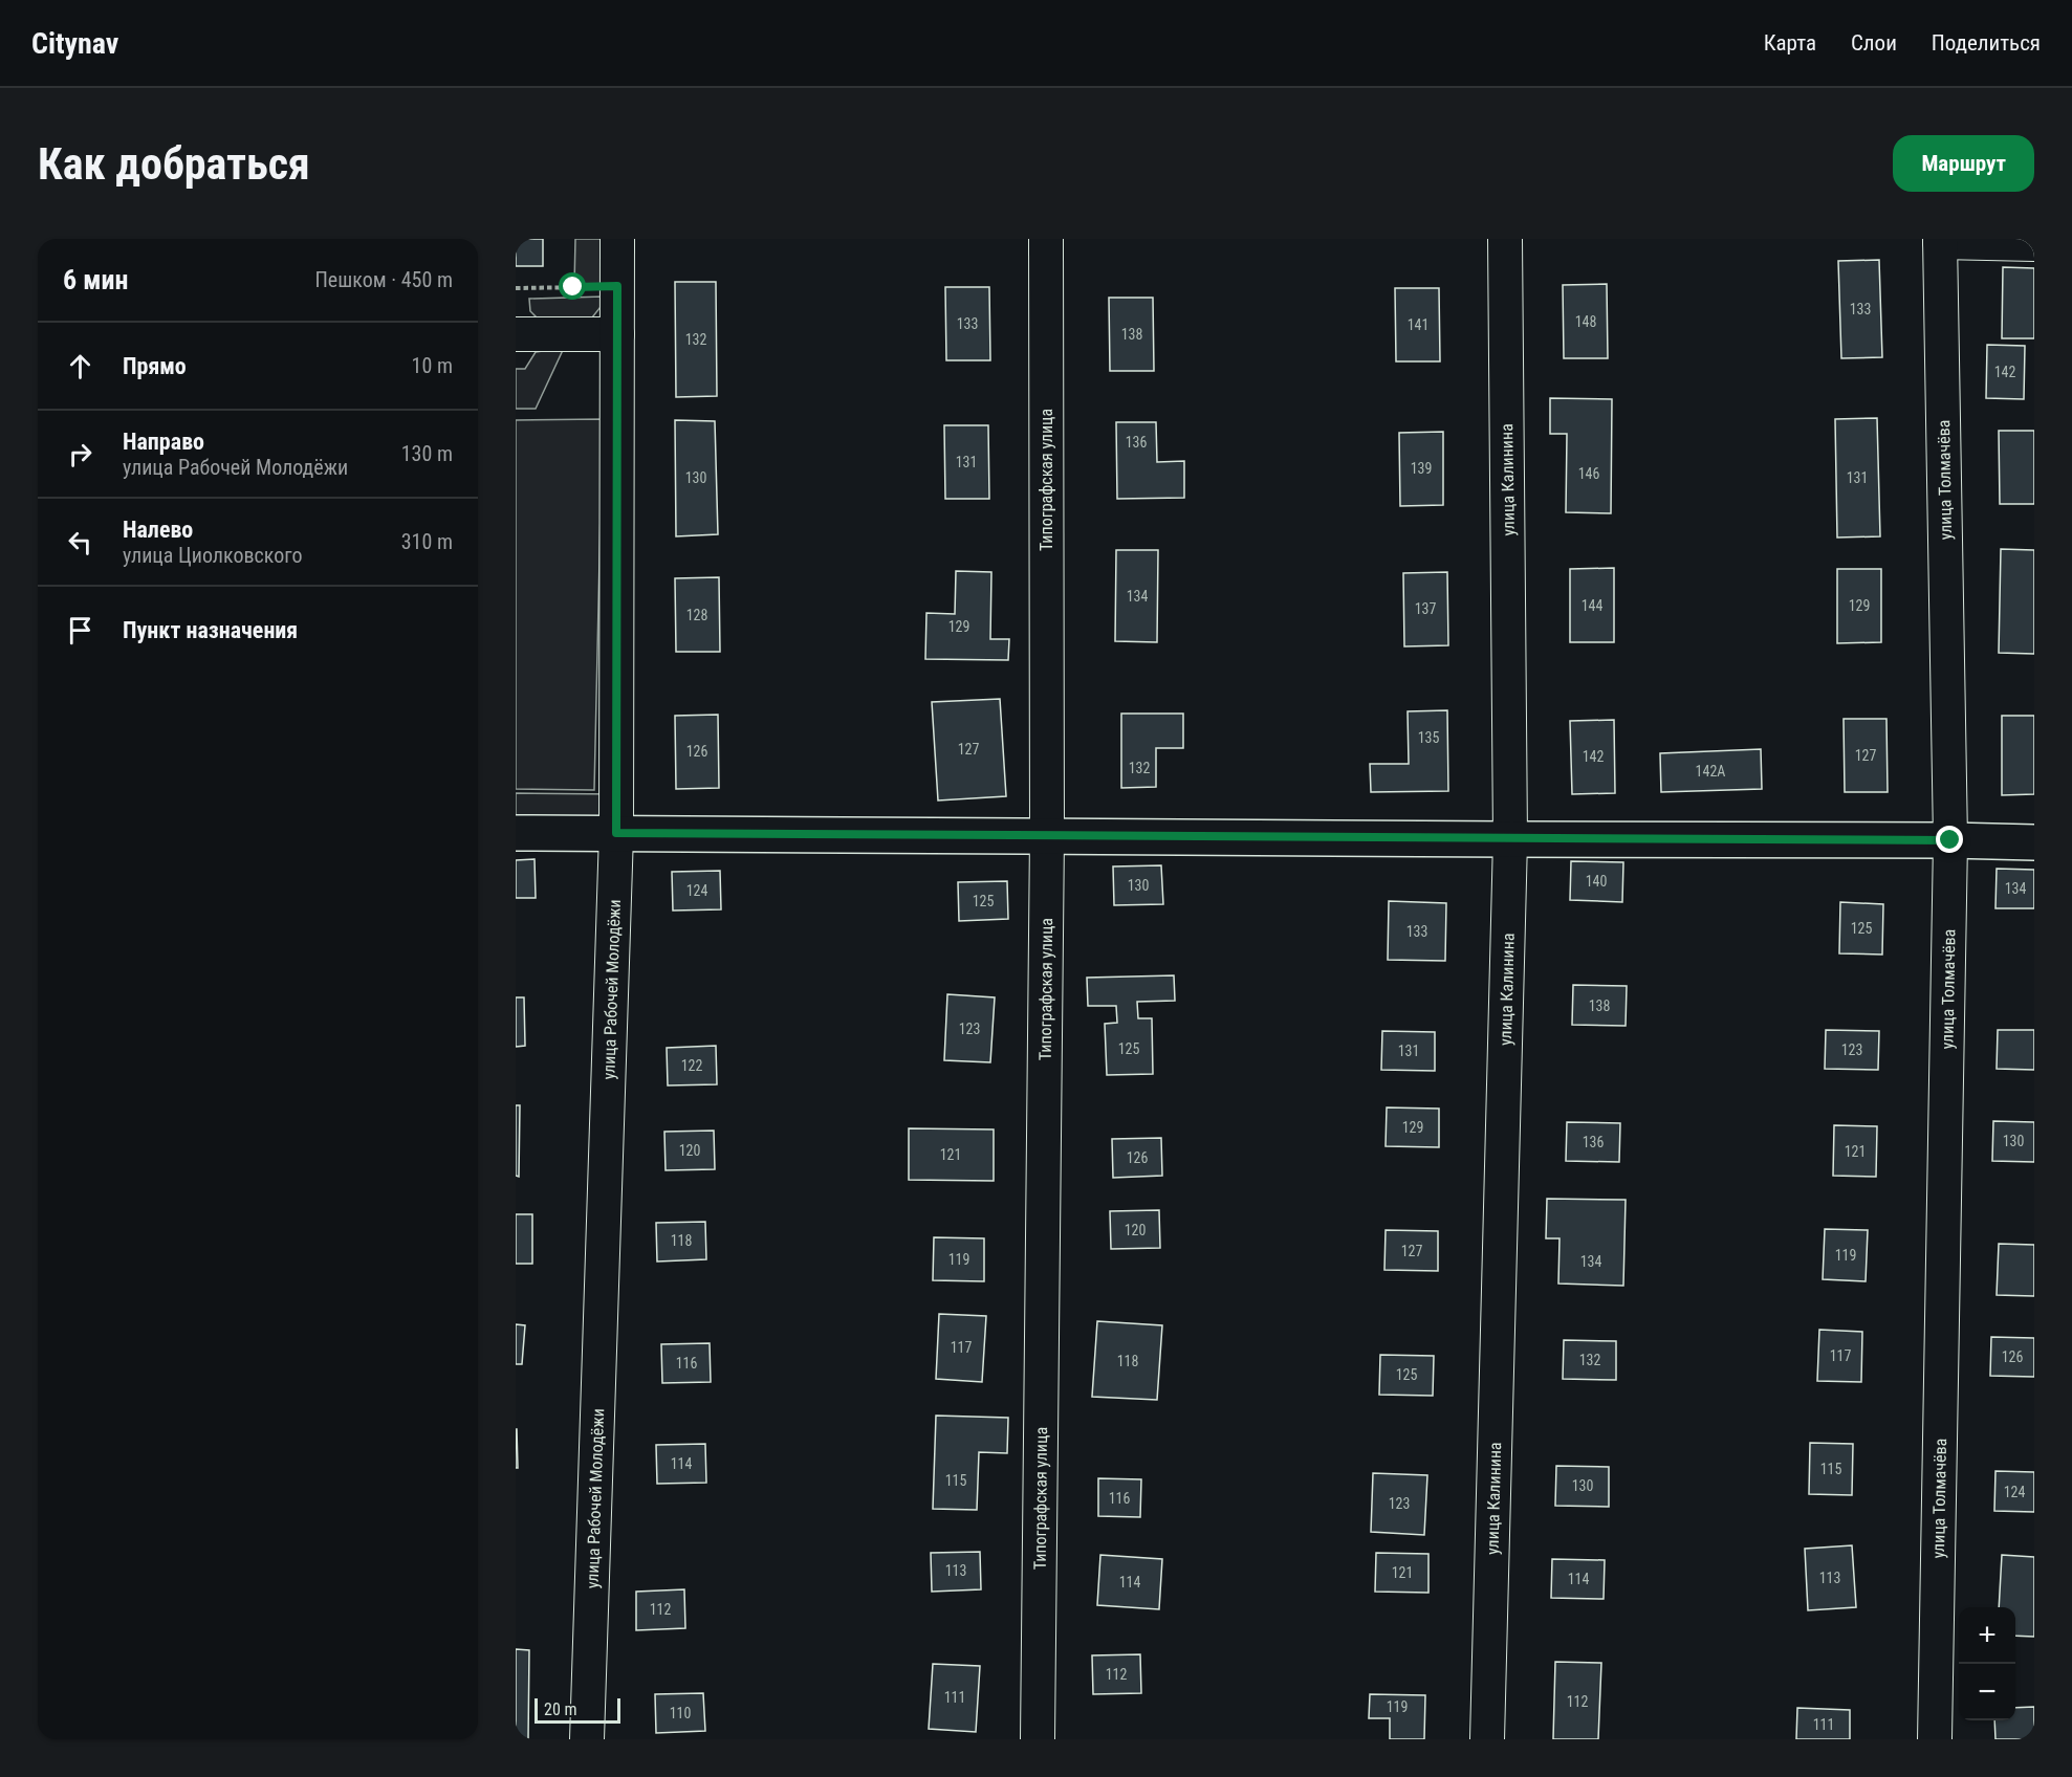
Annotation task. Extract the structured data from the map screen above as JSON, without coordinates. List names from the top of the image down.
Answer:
{
  "streets": {
    "street": [
      "Типографская улица",
      "улица Калинина",
      "улица Толмачёва",
      "улица Рабочей Молодёжи"
    ]
  },
  "house_numbers": [
    "133",
    "148",
    "133",
    "141",
    "138",
    "132",
    "142",
    "136",
    "131",
    "139",
    "146",
    "130",
    "131",
    "134",
    "144",
    "129",
    "137",
    "128",
    "129",
    "135",
    "127",
    "126",
    "127",
    "142",
    "132",
    "142А",
    "140",
    "130",
    "134",
    "124",
    "125",
    "125",
    "133",
    "138",
    "123",
    "125",
    "123",
    "131",
    "122",
    "129",
    "130",
    "136",
    "120",
    "121",
    "121",
    "126",
    "120",
    "118",
    "127",
    "119",
    "119",
    "134",
    "117",
    "117",
    "126",
    "132",
    "118",
    "116",
    "125",
    "114",
    "115",
    "115",
    "130",
    "124",
    "116",
    "123",
    "113",
    "121",
    "113",
    "114",
    "114",
    "112",
    "112",
    "111",
    "112",
    "119",
    "110",
    "111"
  ],
  "scale_bar": "20 m",
  "page": {
    "header": "Citynav",
    "nav": ["Карта", "Слои", "Поделиться"],
    "buttons": "Маршрут",
    "title": "Как добраться",
    "heading": ["6 мин", "Пешком · 450 m"],
    "list": [
      ["Прямо", "10 m"],
      ["Направо", "улица Рабочей Молодёжи", "130 m"],
      ["Налево", "улица Циолковского", "310 m"],
      "Пункт назначения"
    ],
    "map_buttons": ["+", "−"],
    "scale": "20 m"
  }
}
